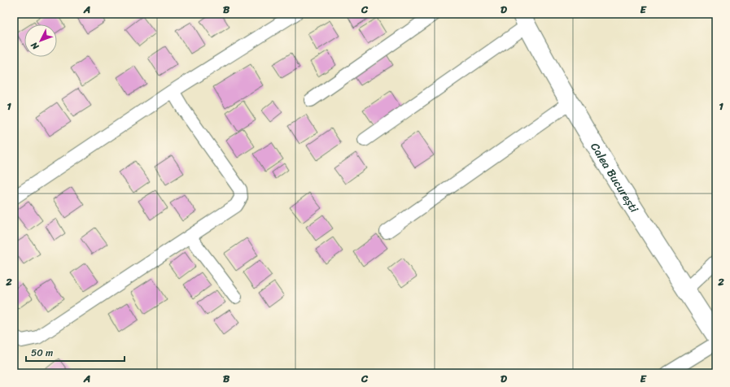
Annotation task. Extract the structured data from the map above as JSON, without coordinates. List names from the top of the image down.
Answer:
{
  "streets": {
    "main road": ["Calea București"]
  },
  "scale_bar": "50 m",
  "north": "bottom left",
  "grid": {
    "columns": [
      "A",
      "B",
      "C",
      "D",
      "E"
    ],
    "rows": ["1", "2"]
  }
}
